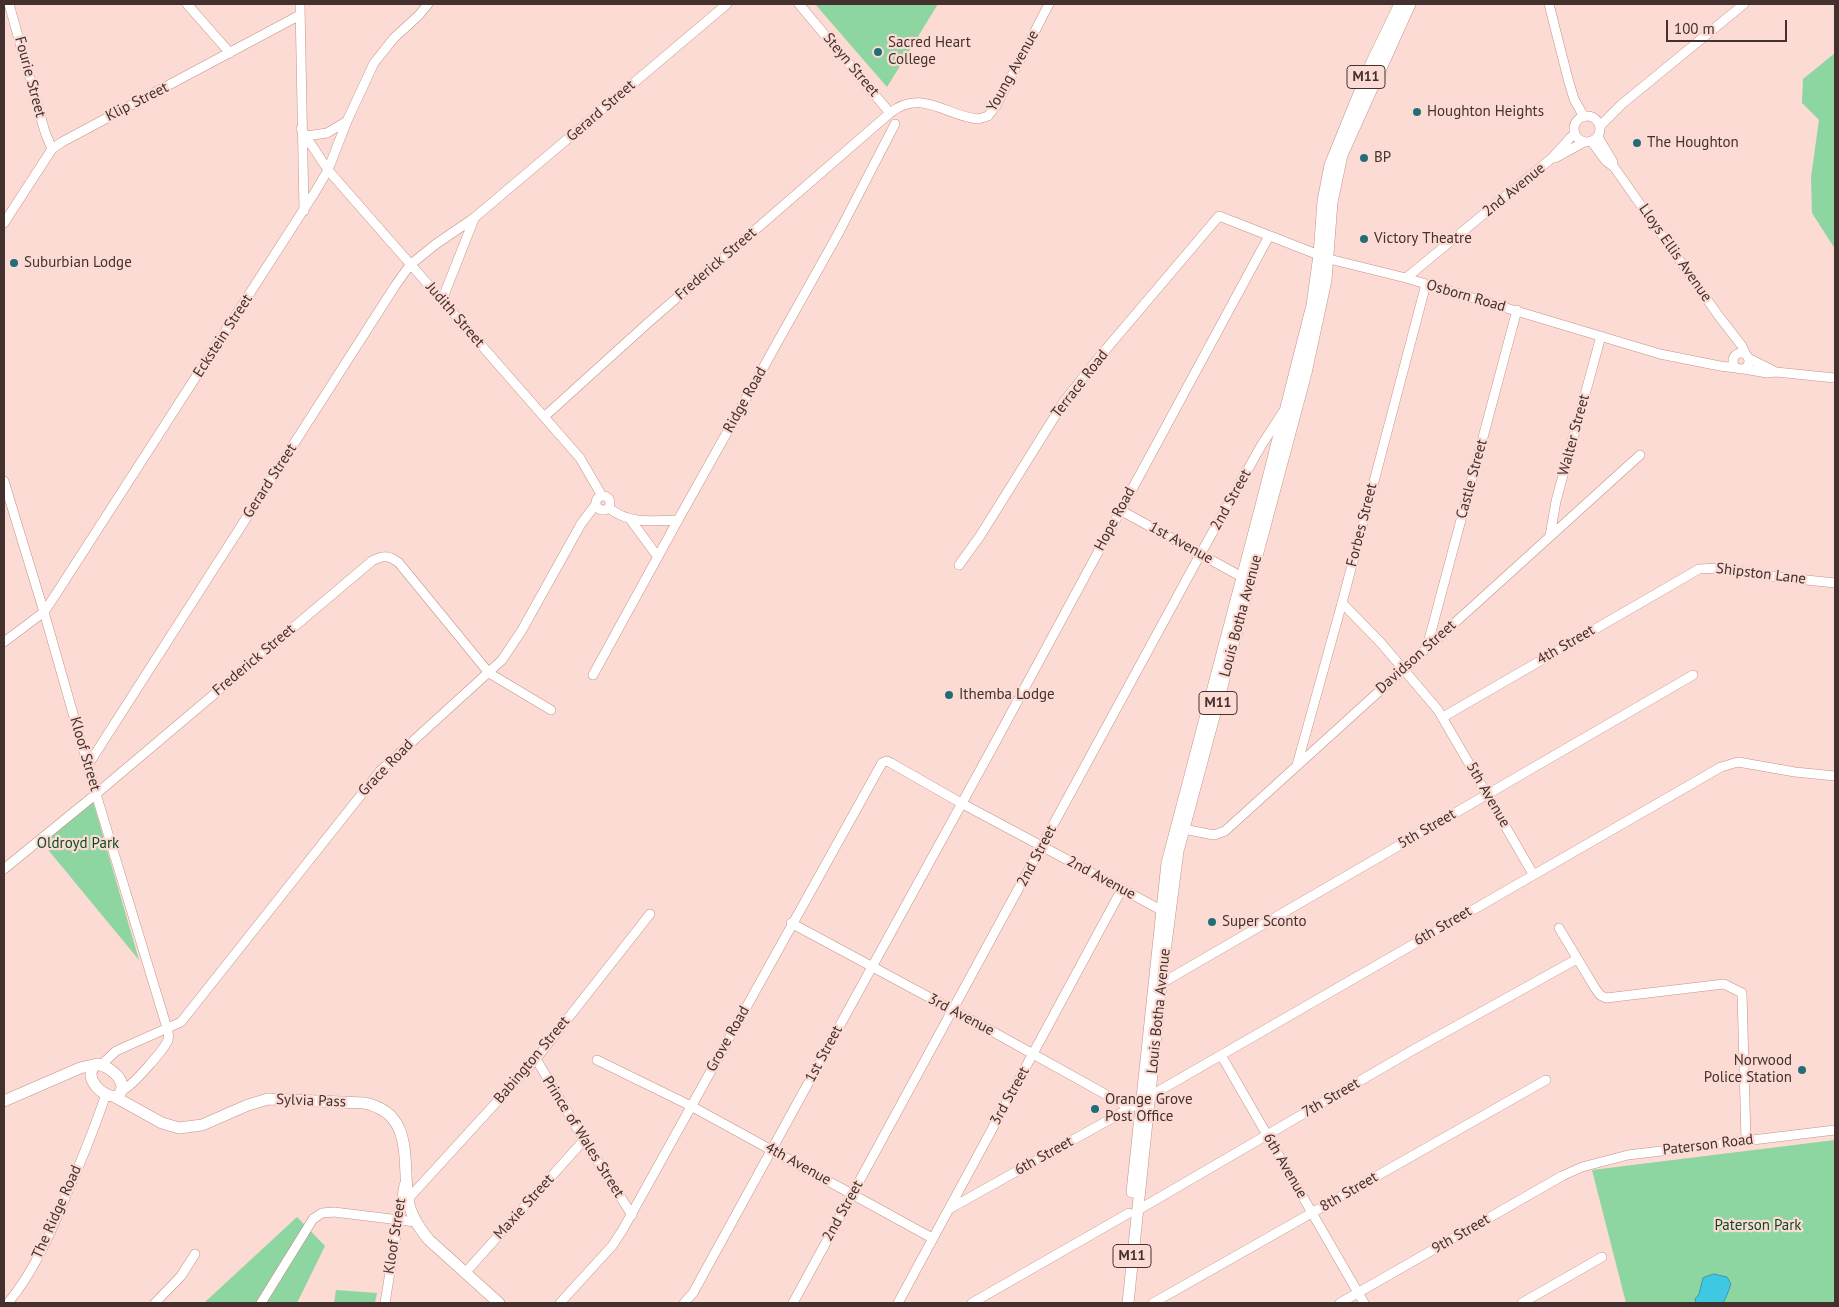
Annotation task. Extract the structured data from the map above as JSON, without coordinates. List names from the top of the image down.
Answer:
{
  "streets": {
    "main road": [
      "M11",
      "Louis Botha Avenue",
      "Grace Road",
      "Sylvia Pass"
    ],
    "street": [
      "Steyn Street",
      "Young Avenue",
      "Fourie Street",
      "Klip Street",
      "Gerard Street",
      "2nd Avenue",
      "Lloys Ellis Avenue",
      "Frederick Street",
      "Osborn Road",
      "Judith Street",
      "Eckstein Street",
      "Terrace Road",
      "Ridge Road",
      "Walter Street",
      "Castle Street",
      "2nd Street",
      "Hope Road",
      "Forbes Street",
      "1st Avenue",
      "Shipston Lane",
      "4th Street",
      "Davidson Street",
      "Kloof Street",
      "5th Avenue",
      "5th Street",
      "6th Street",
      "3rd Avenue",
      "Grove Road",
      "1st Street",
      "Babington Street",
      "3rd Street",
      "7th Street",
      "Prince of Wales Street",
      "Paterson Road",
      "4th Avenue",
      "6th Avenue",
      "8th Street",
      "Maxie Street",
      "The Ridge Road",
      "9th Street"
    ]
  },
  "crossings": [
    ["Steyn Street", "Young Avenue"],
    ["Steyn Street", "Frederick Street"],
    ["Young Avenue", "Frederick Street"],
    ["Fourie Street", "Klip Street"],
    ["Gerard Street", "Judith Street"],
    ["Gerard Street", "Kloof Street"],
    ["2nd Avenue", "Lloys Ellis Avenue"],
    ["2nd Avenue", "Osborn Road"],
    ["2nd Avenue", "2nd Street"],
    ["2nd Avenue", "Hope Road"],
    ["2nd Avenue", "Louis Botha Avenue"],
    ["2nd Avenue", "Grove Road"],
    ["2nd Avenue", "1st Street"],
    ["2nd Avenue", "3rd Street"],
    ["Lloys Ellis Avenue", "Osborn Road"],
    ["Frederick Street", "Judith Street"],
    ["Frederick Street", "Kloof Street"],
    ["Frederick Street", "Grace Road"],
    ["Osborn Road", "Terrace Road"],
    ["Osborn Road", "Walter Street"],
    ["Osborn Road", "Castle Street"],
    ["Osborn Road", "Hope Road"],
    ["Osborn Road", "Forbes Street"],
    ["Osborn Road", "Louis Botha Avenue"],
    ["Judith Street", "Eckstein Street"],
    ["Judith Street", "Grace Road"],
    ["Eckstein Street", "Kloof Street"],
    ["Walter Street", "Davidson Street"],
    ["Castle Street", "Davidson Street"],
    ["2nd Street", "1st Avenue"],
    ["2nd Street", "Louis Botha Avenue"],
    ["2nd Street", "3rd Avenue"],
    ["2nd Street", "4th Avenue"],
    ["Hope Road", "1st Avenue"],
    ["Hope Road", "1st Street"],
    ["Forbes Street", "Davidson Street"],
    ["Forbes Street", "5th Avenue"],
    ["1st Avenue", "Louis Botha Avenue"],
    ["Shipston Lane", "4th Street"],
    ["Louis Botha Avenue", "Davidson Street"],
    ["Louis Botha Avenue", "5th Street"],
    ["Louis Botha Avenue", "6th Street"],
    ["Louis Botha Avenue", "7th Street"],
    ["4th Street", "5th Avenue"],
    ["Davidson Street", "5th Avenue"],
    ["Kloof Street", "Grace Road"],
    ["Kloof Street", "Sylvia Pass"],
    ["Grace Road", "Sylvia Pass"],
    ["5th Avenue", "5th Street"],
    ["5th Avenue", "6th Street"],
    ["6th Street", "3rd Avenue"],
    ["6th Street", "3rd Street"],
    ["6th Street", "6th Avenue"],
    ["3rd Avenue", "Grove Road"],
    ["3rd Avenue", "1st Street"],
    ["3rd Avenue", "3rd Street"],
    ["Grove Road", "Prince of Wales Street"],
    ["Grove Road", "4th Avenue"],
    ["1st Street", "4th Avenue"],
    ["Babington Street", "Sylvia Pass"],
    ["Babington Street", "Prince of Wales Street"],
    ["3rd Street", "4th Avenue"],
    ["7th Street", "6th Avenue"],
    ["Sylvia Pass", "Maxie Street"],
    ["Sylvia Pass", "The Ridge Road"],
    ["Prince of Wales Street", "Maxie Street"],
    ["Paterson Road", "9th Street"],
    ["6th Avenue", "8th Street"],
    ["6th Avenue", "9th Street"]
  ],
  "parks": ["Oldroyd Park", "Paterson Park"],
  "places": [
    "Sacred Heart College",
    "Houghton Heights",
    "The Houghton",
    "BP",
    "Victory Theatre",
    "Suburbian Lodge",
    "Ithemba Lodge",
    "Super Sconto",
    "Norwood Police Station",
    "Orange Grove Post Office"
  ],
  "scale_bar": "100 m"
}
